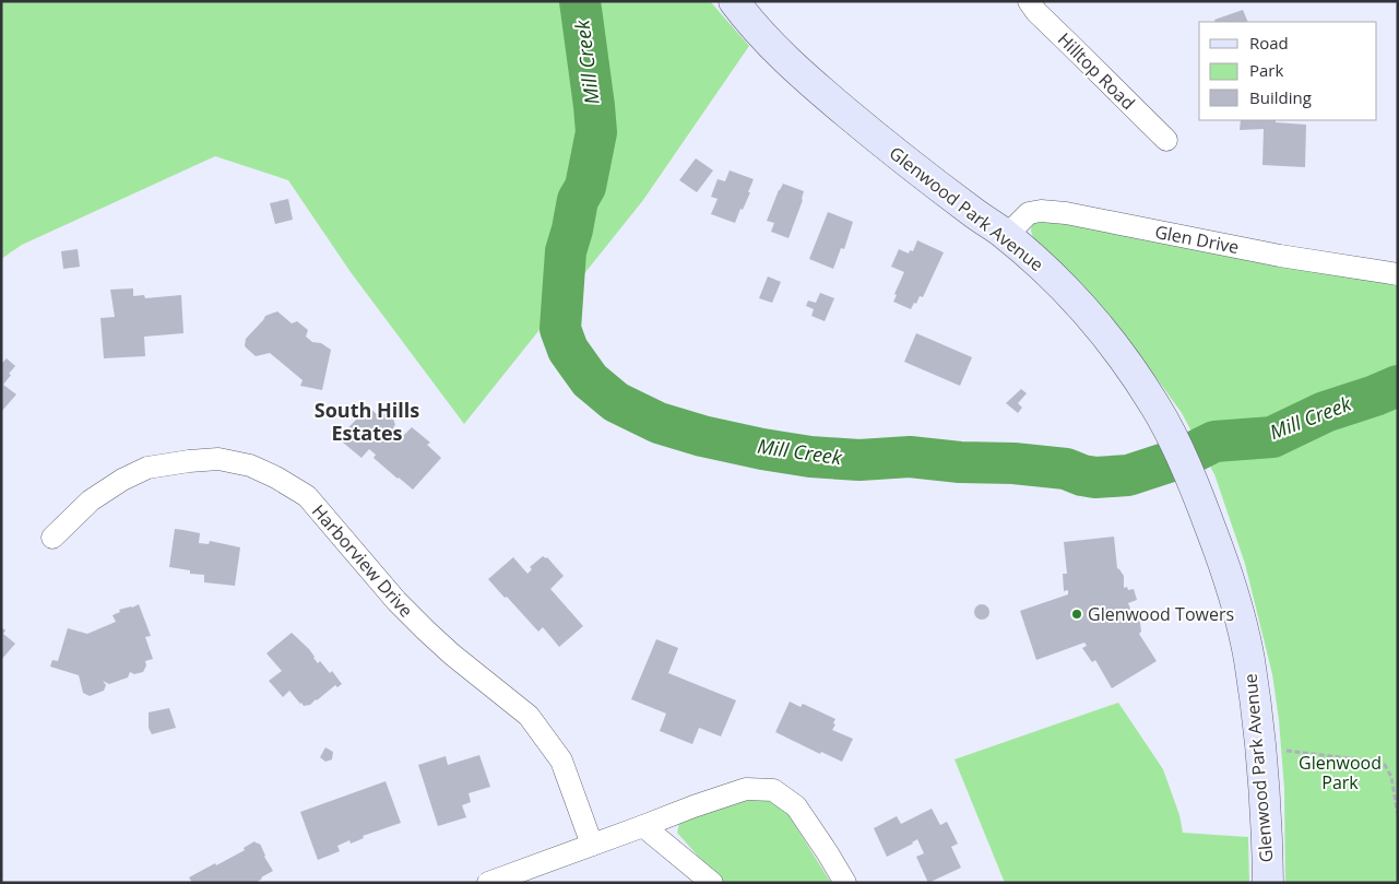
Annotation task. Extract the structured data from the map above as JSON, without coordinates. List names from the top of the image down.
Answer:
{
  "streets": {
    "main road": ["Glenwood Park Avenue"],
    "street": ["Hilltop Road", "Glen Drive", "Harborview Drive"]
  },
  "crossings": [
    ["Glenwood Park Avenue", "Glen Drive"]
  ],
  "districts": ["South Hills Estates"],
  "water": ["Mill Creek"],
  "parks": ["Glenwood Park"],
  "places": ["Glenwood Towers"],
  "legend": ["Road", "Park", "Building"]
}
